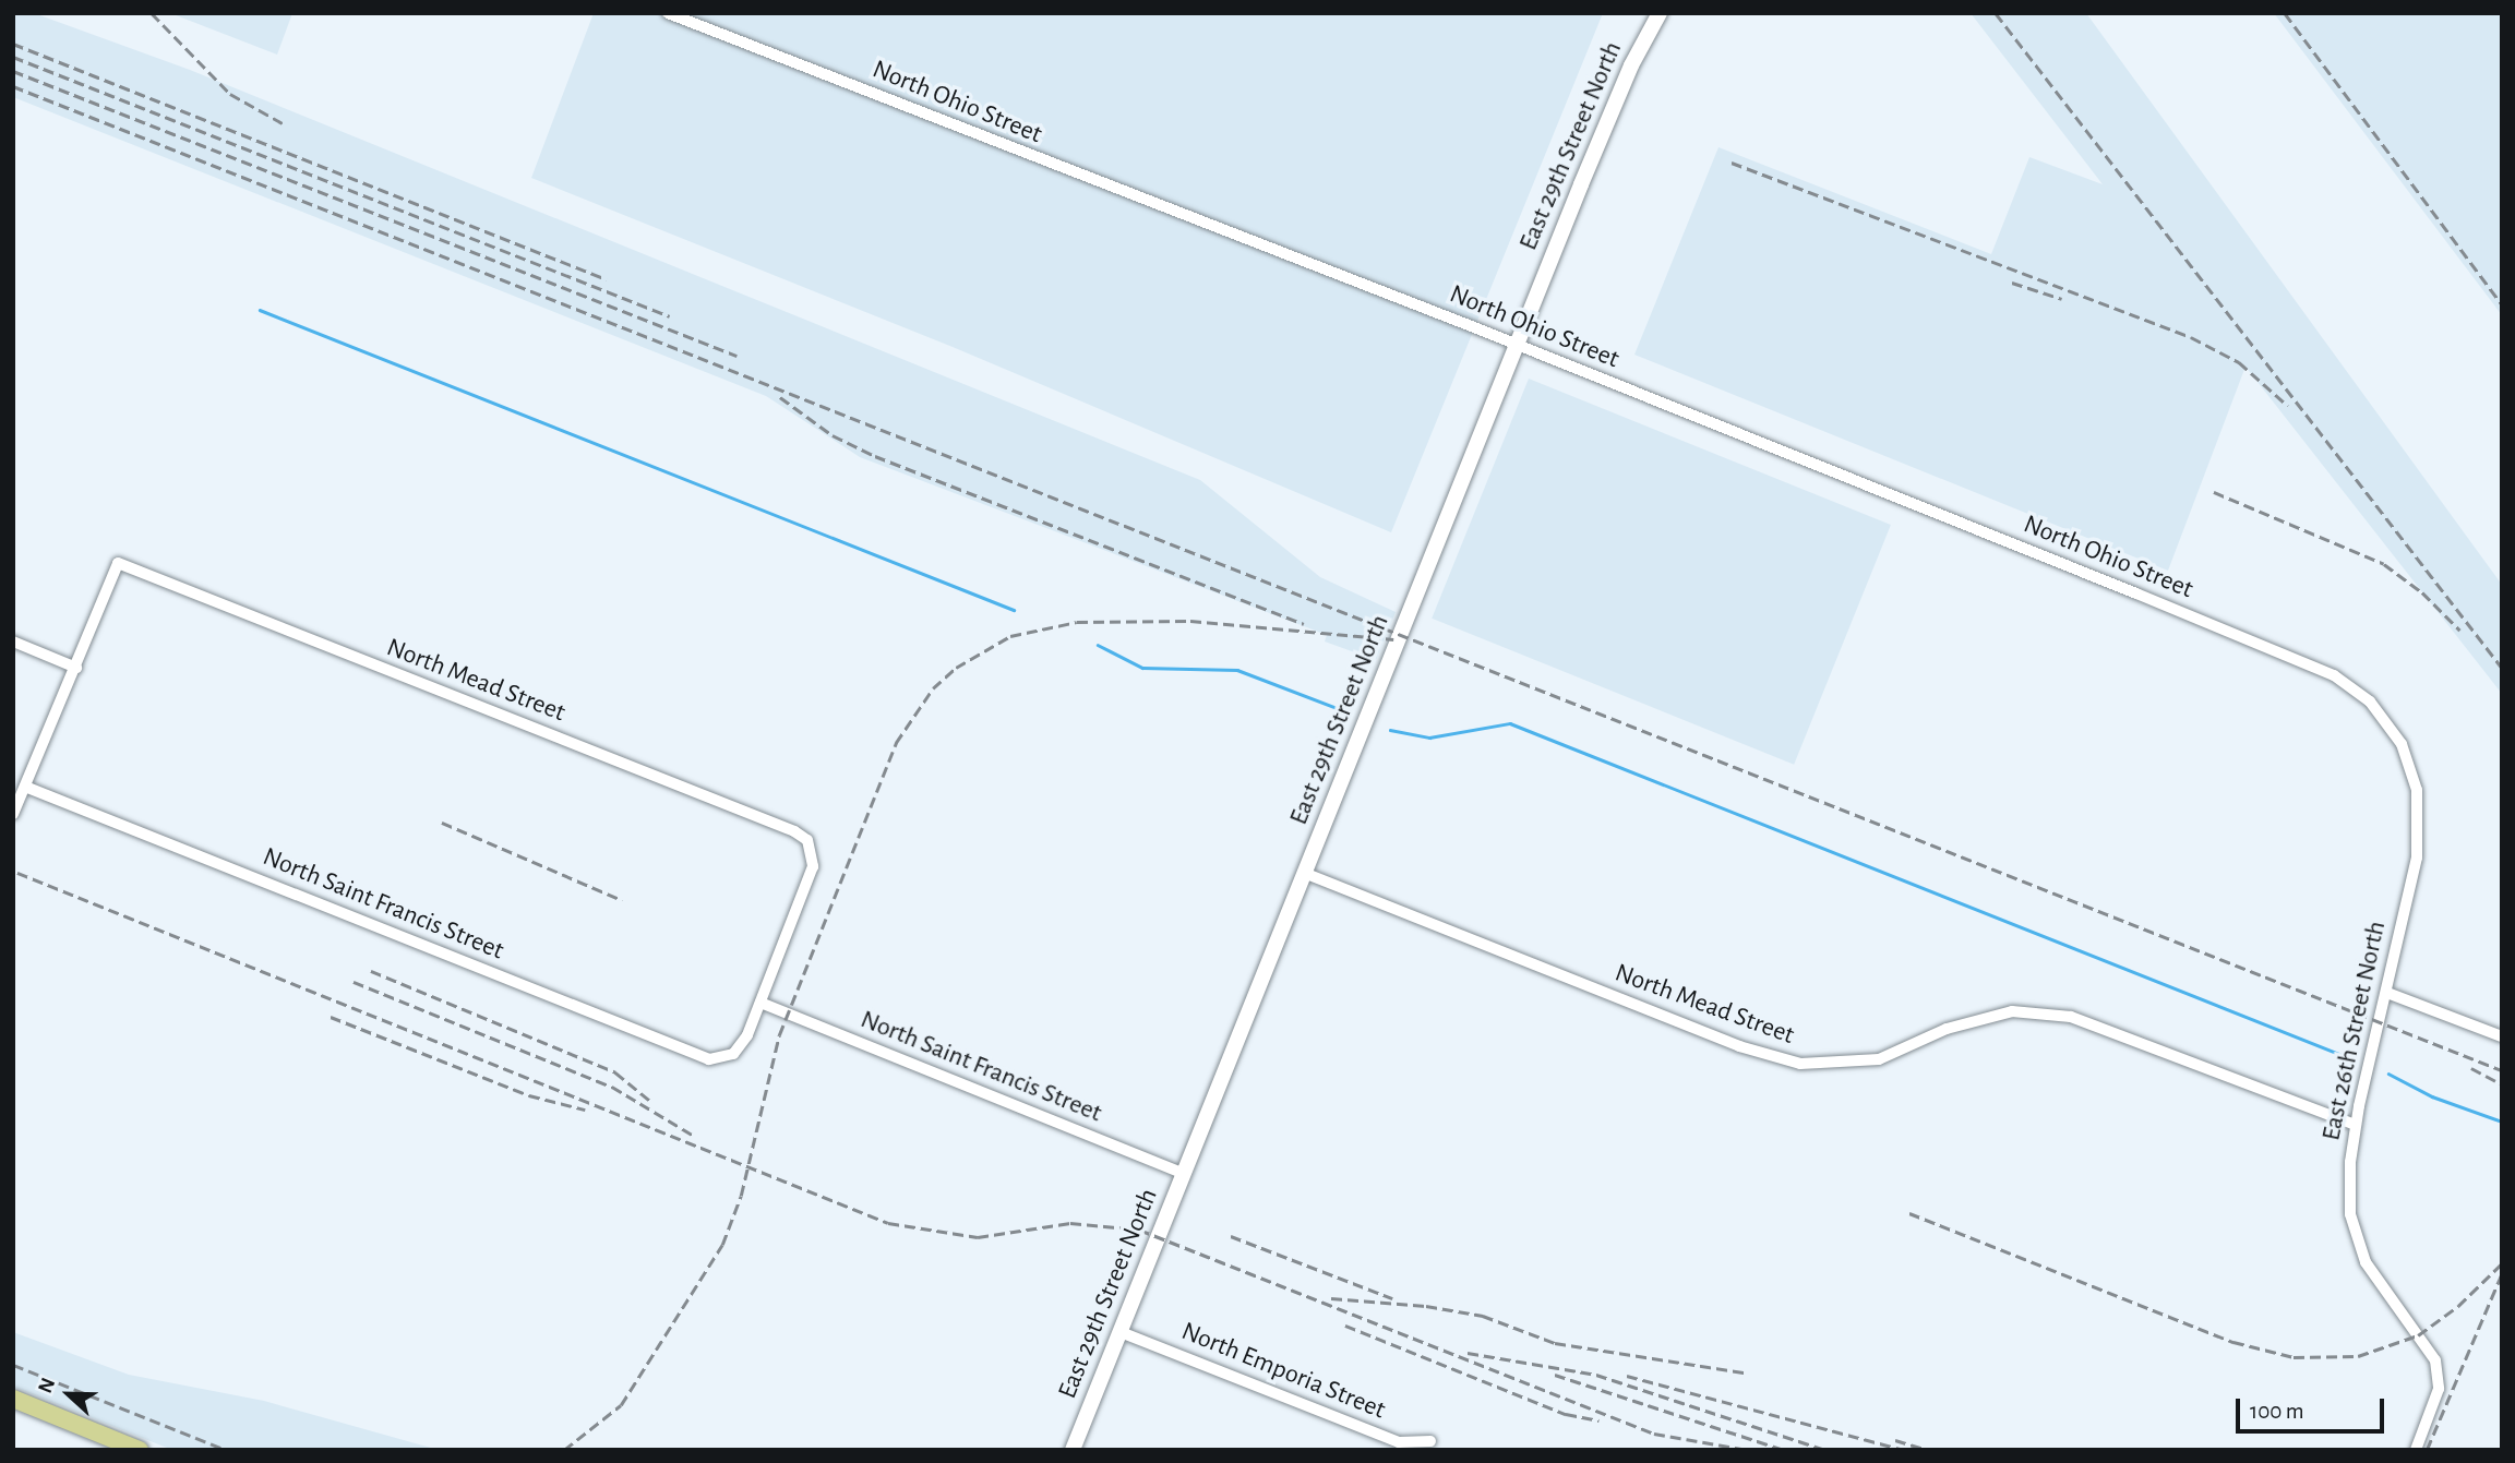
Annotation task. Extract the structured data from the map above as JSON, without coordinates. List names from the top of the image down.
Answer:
{
  "streets": {
    "street": [
      "North Ohio Street",
      "East 29th Street North",
      "North Mead Street",
      "North Saint Francis Street",
      "East 26th Street North",
      "North Emporia Street"
    ]
  },
  "crossings": [
    ["North Ohio Street", "East 29th Street North"],
    ["North Ohio Street", "East 26th Street North"],
    ["East 29th Street North", "North Mead Street"],
    ["East 29th Street North", "North Saint Francis Street"],
    ["East 29th Street North", "North Emporia Street"],
    ["North Mead Street", "North Saint Francis Street"],
    ["North Mead Street", "East 26th Street North"]
  ],
  "scale_bar": "100 m",
  "north": "left"
}
